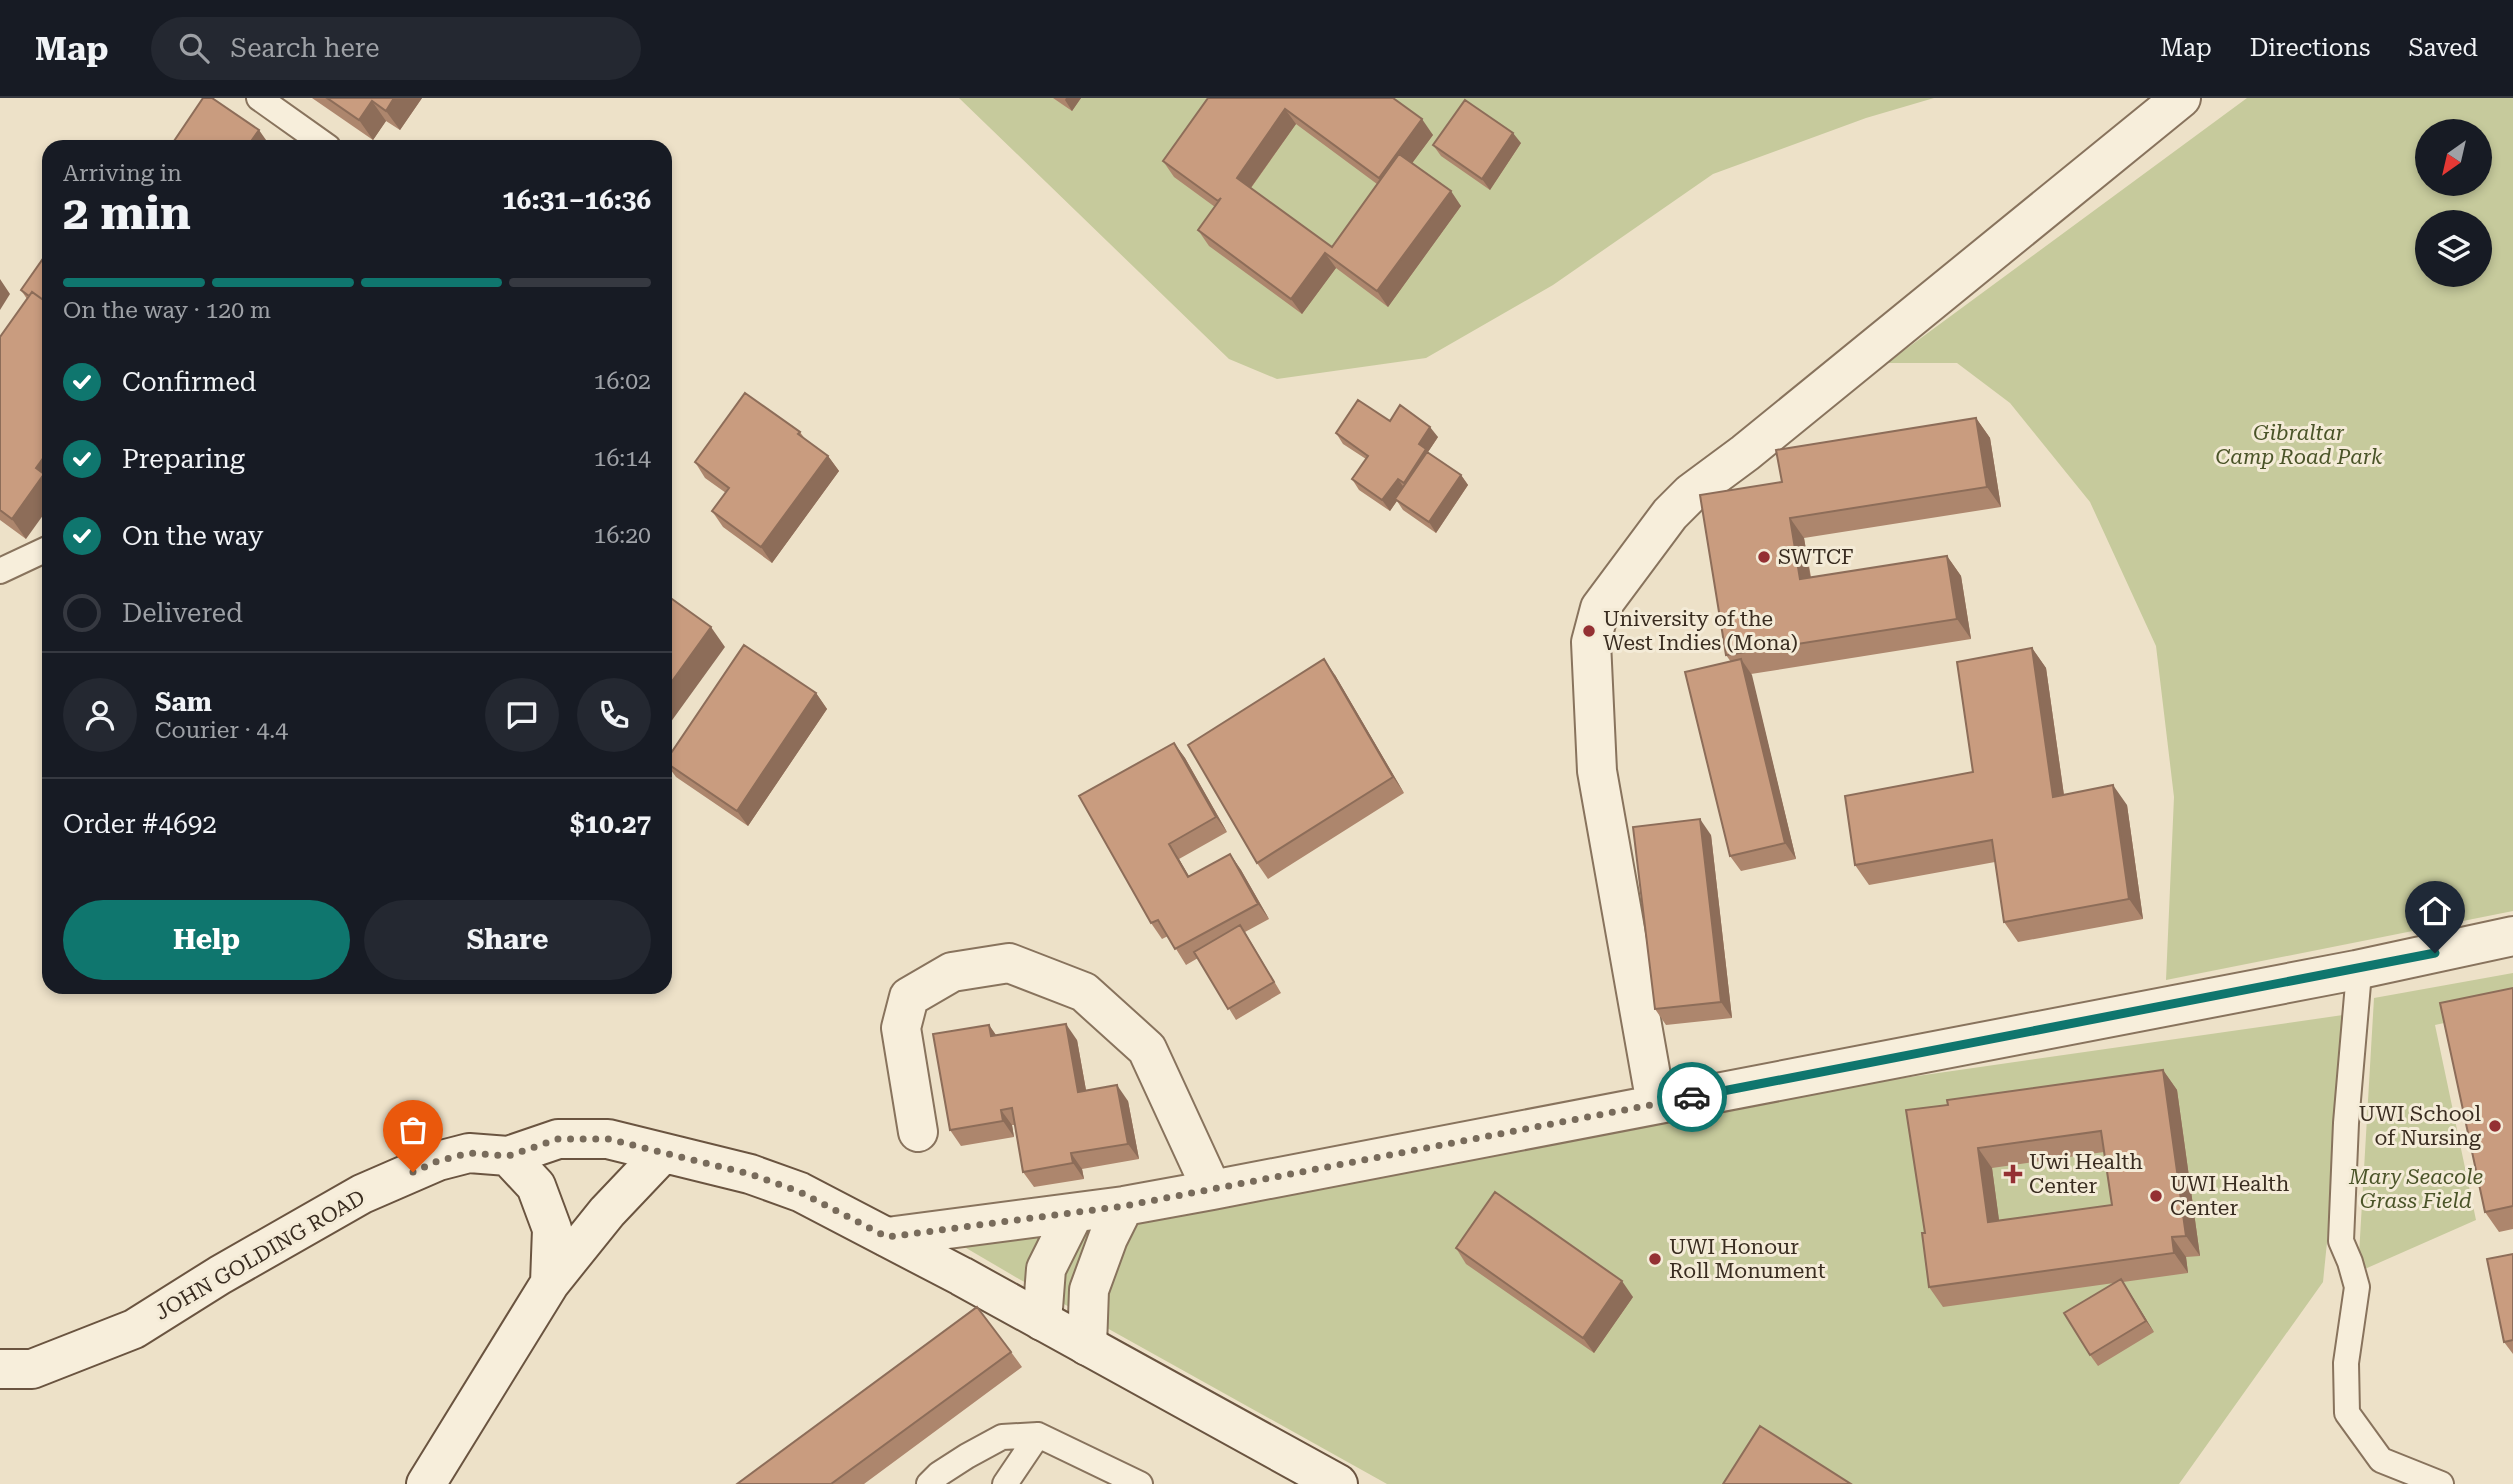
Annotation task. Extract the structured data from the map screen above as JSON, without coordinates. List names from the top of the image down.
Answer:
{
  "streets": {
    "street": ["JOHN GOLDING ROAD"]
  },
  "parks": ["Gibraltar Camp Road Park", "Mary Seacole Grass Field"],
  "places": {
    "other": [
      "SWTCF",
      "University of the West Indies (Mona)",
      "UWI School of Nursing",
      "UWI Health Center",
      "UWI Honour Roll Monument"
    ],
    "health": ["Uwi Health Center"]
  },
  "north": "bottom left",
  "page": {
    "header": "Map",
    "search": "Search here",
    "nav": ["Map", "Directions", "Saved"],
    "heading": ["2 min", "Arriving in", "16:31–16:36"],
    "panel": [
      "Sam",
      "Courier · 4.4",
      "Order #4692",
      "$10.27"
    ],
    "bar": "On the way · 120 m",
    "list": [
      ["Confirmed", "16:02"],
      ["Preparing", "16:14"],
      ["On the way", "16:20"],
      "Delivered"
    ],
    "buttons": ["Help", "Share"]
  }
}
